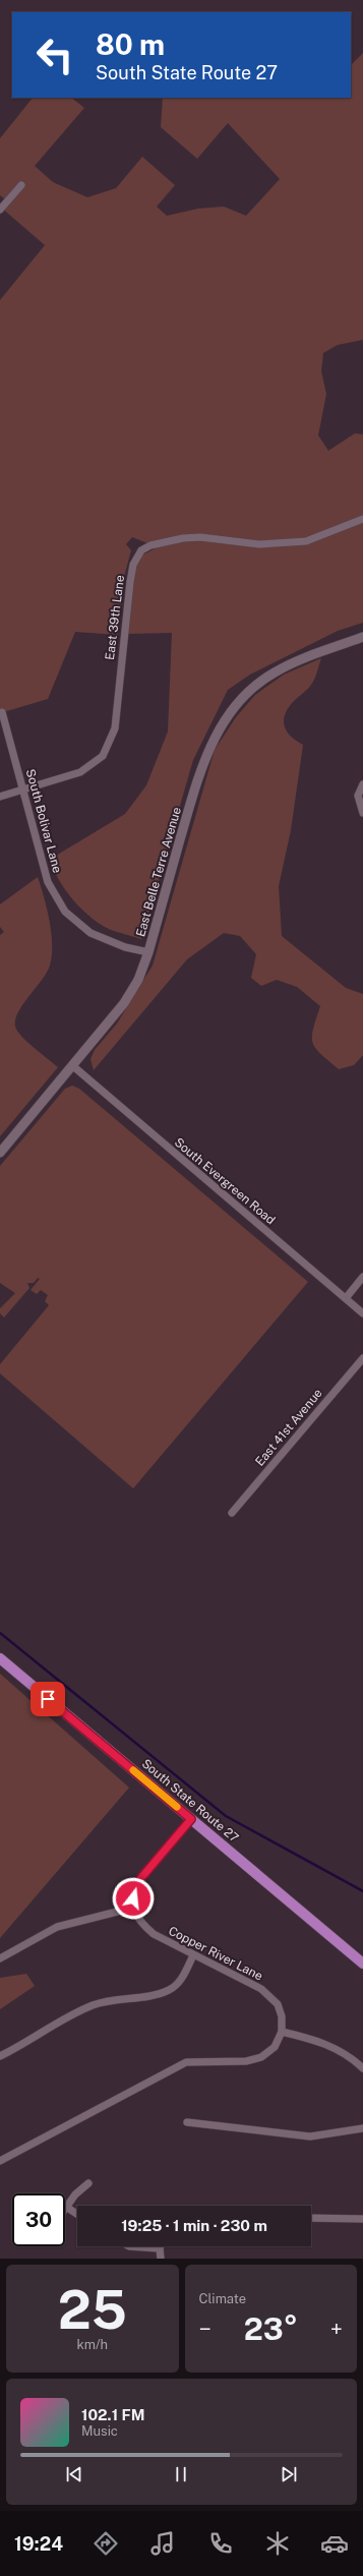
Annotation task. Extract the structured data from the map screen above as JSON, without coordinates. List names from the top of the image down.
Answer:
{
  "streets": {
    "main road": ["South State Route 27"],
    "street": [
      "East 39th Lane",
      "South Bolivar Lane",
      "East Belle Terre Avenue",
      "South Evergreen Road",
      "East 41st Avenue",
      "Copper River Lane"
    ]
  },
  "crossings": [
    ["East 39th Lane", "South Bolivar Lane"],
    ["South Bolivar Lane", "East Belle Terre Avenue"],
    ["East Belle Terre Avenue", "South Evergreen Road"]
  ],
  "page": {
    "turn": ["80 m", "South State Route 27"],
    "limit": "30",
    "trip": "19:25 · 1 min · 230 m",
    "tile": [
      ["25", "km/h"],
      "Climate"
    ],
    "heat": ["−", "23°", "+"],
    "song": ["102.1 FM", "Music"],
    "tabs": "19:24"
  }
}
